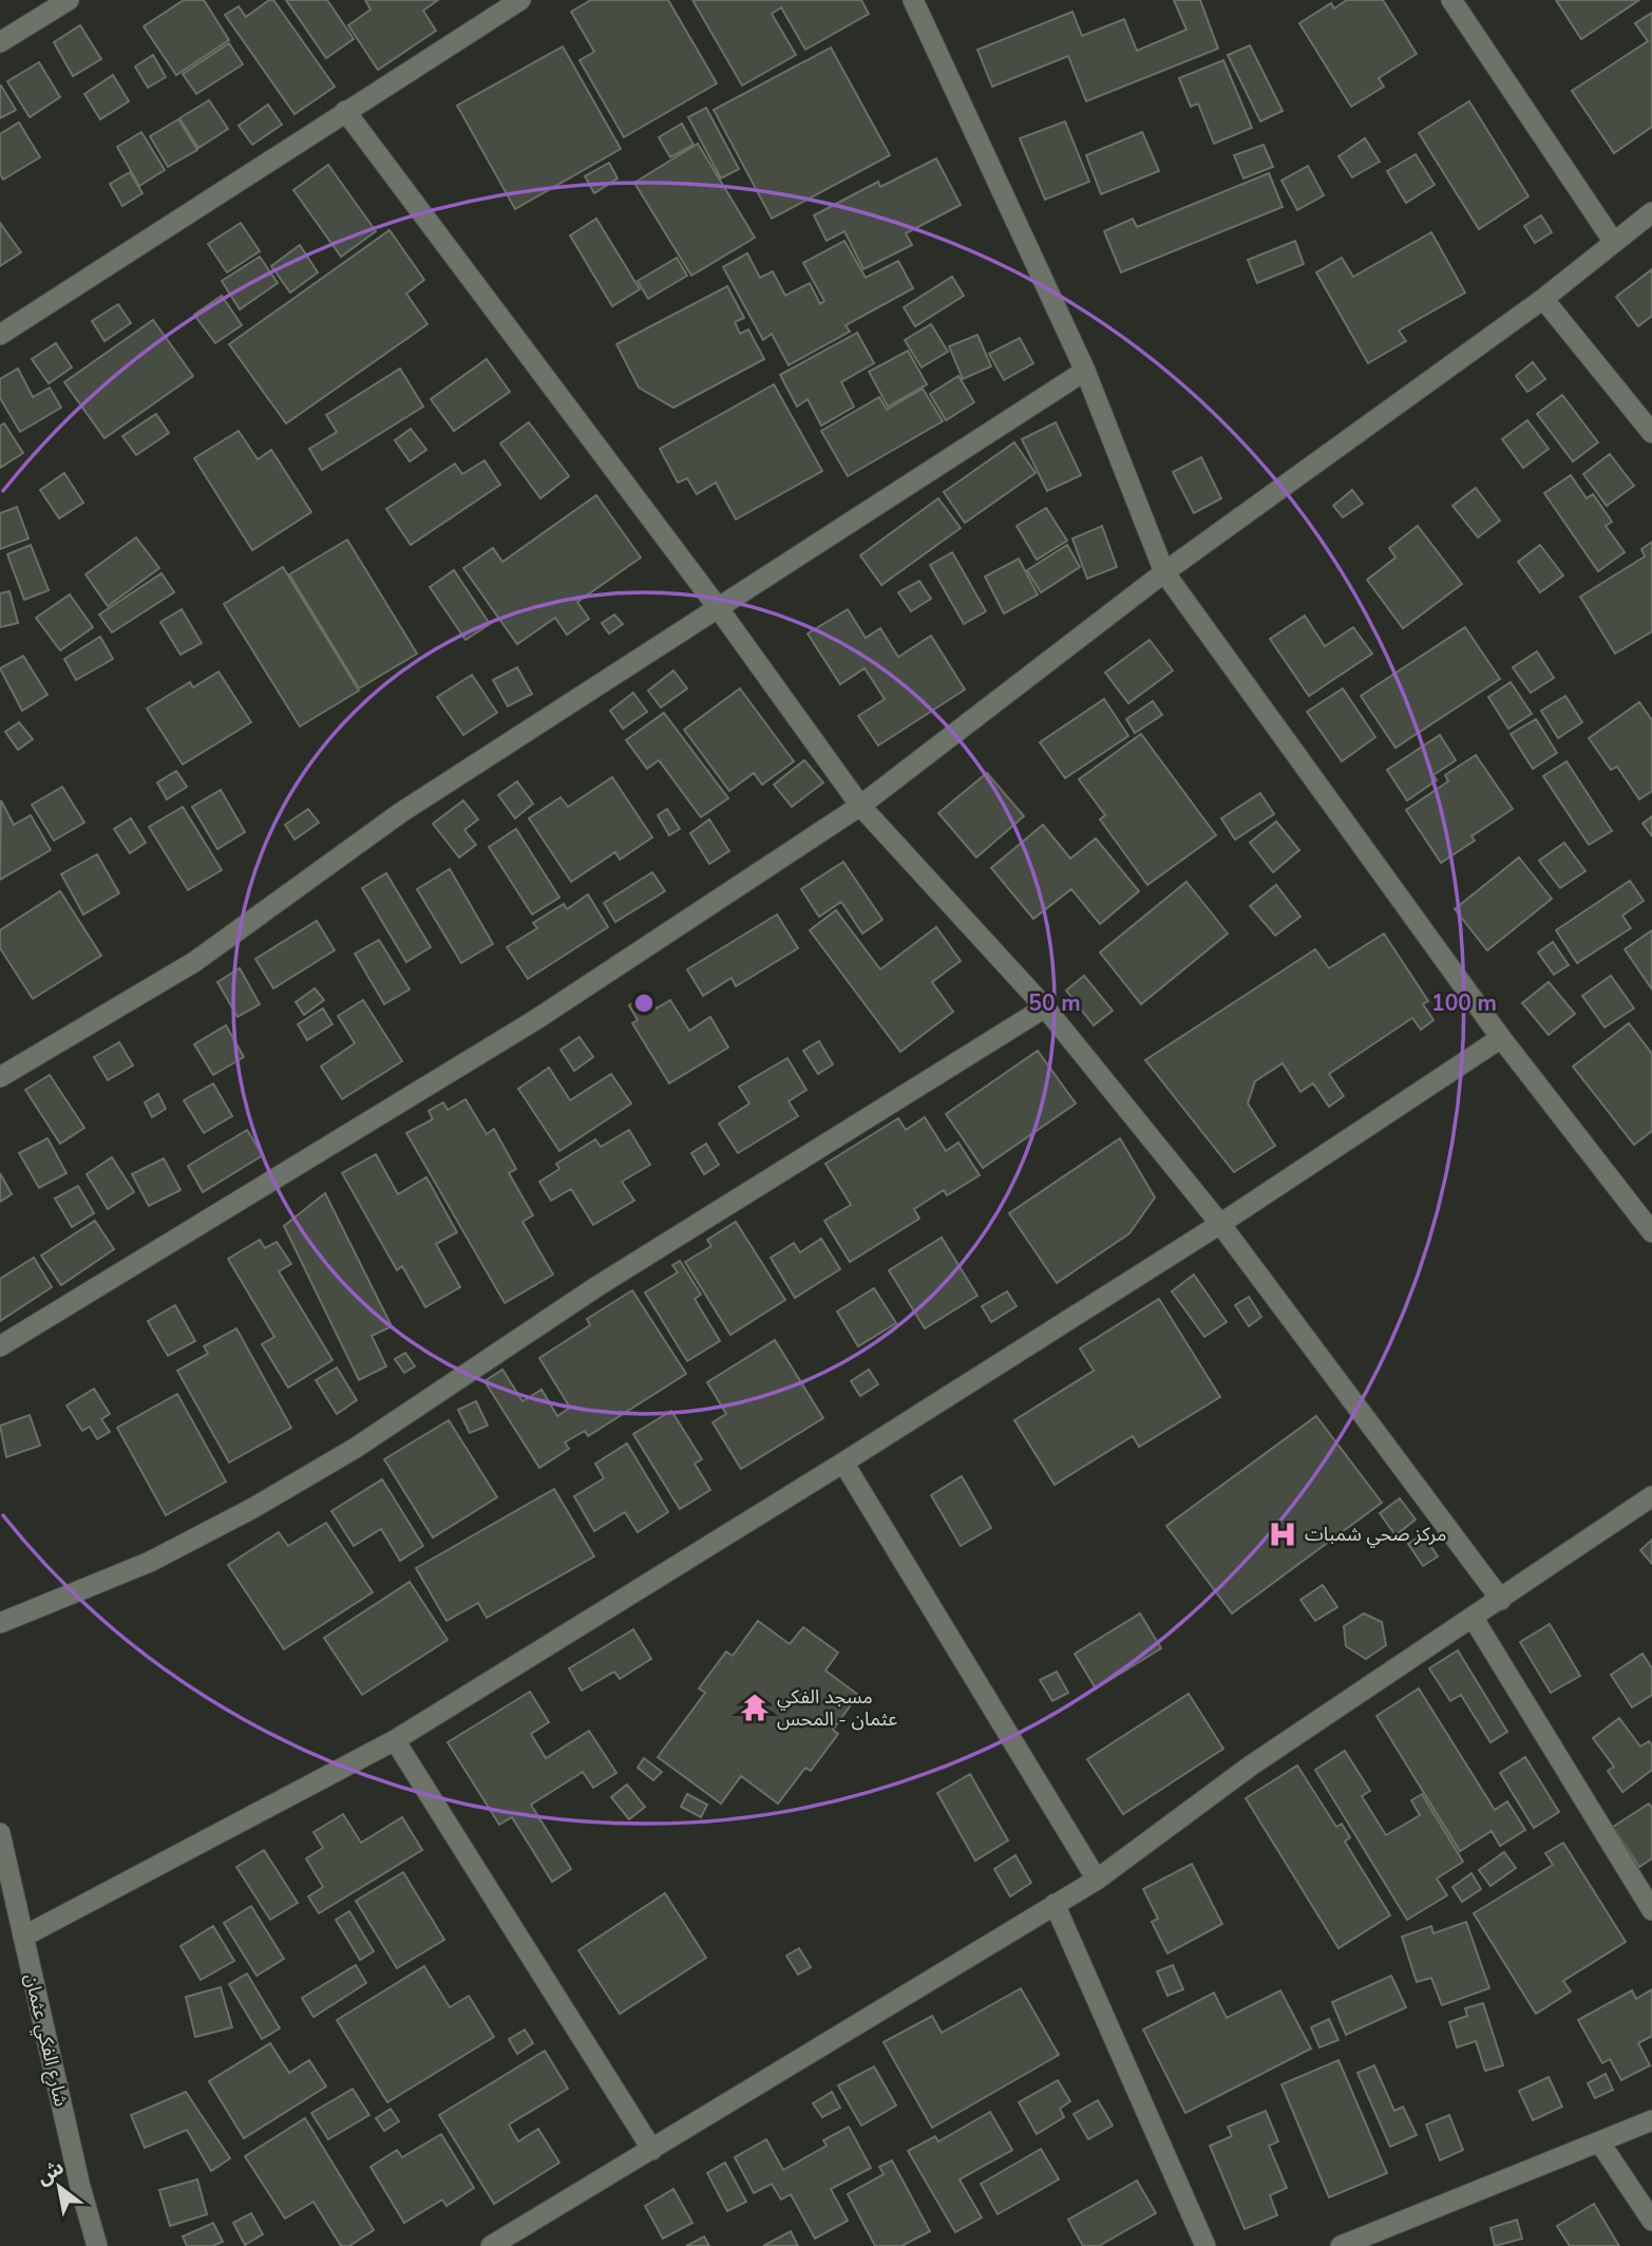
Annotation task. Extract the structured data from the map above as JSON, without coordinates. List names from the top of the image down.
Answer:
{
  "streets": {
    "street": ["شارع الفكي عثمان"]
  },
  "places": {
    "hospital": ["مركز صحي شمبات"],
    "temple": ["مسجد الفكي عثمان - المحس"]
  },
  "north": "top left",
  "rings": ["50 m", "100 m"]
}
